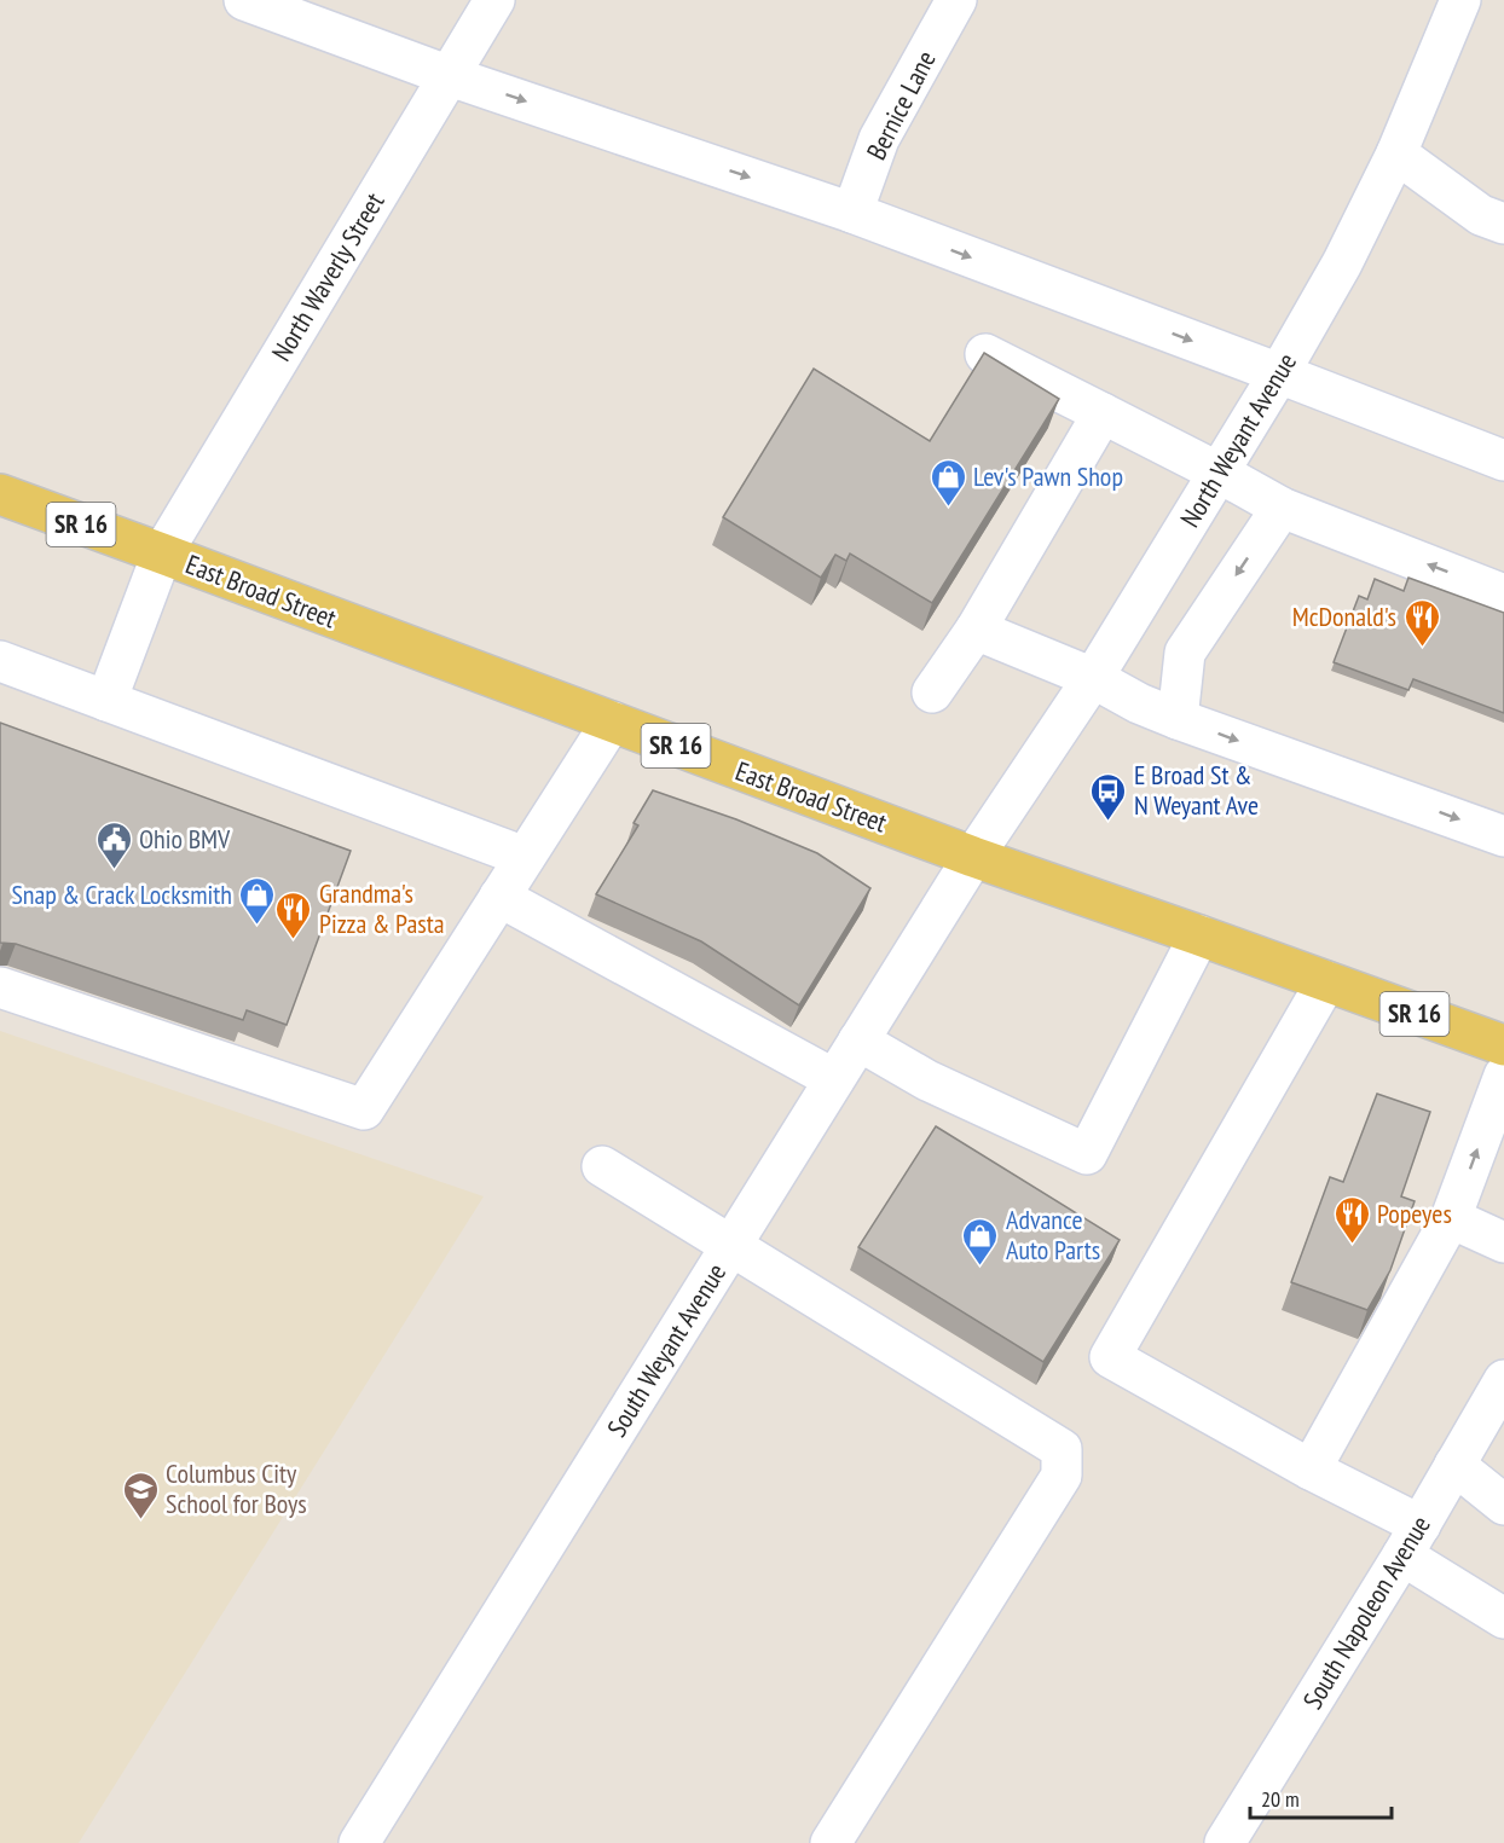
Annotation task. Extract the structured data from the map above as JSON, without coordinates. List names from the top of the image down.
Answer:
{
  "streets": {
    "main road": ["SR 16", "East Broad Street"],
    "street": [
      "Bernice Lane",
      "North Waverly Street",
      "North Weyant Avenue",
      "South Weyant Avenue",
      "South Napoleon Avenue"
    ]
  },
  "crossings": [
    ["North Waverly Street", "East Broad Street"],
    ["North Weyant Avenue", "East Broad Street"],
    ["North Weyant Avenue", "South Weyant Avenue"],
    ["East Broad Street", "South Weyant Avenue"]
  ],
  "places": {
    "shop": ["Lev's Pawn Shop", "Snap & Crack Locksmith", "Advance Auto Parts"],
    "restaurant": ["McDonald's", "Grandma's Pizza & Pasta", "Popeyes"],
    "bus stop": ["E Broad St & N Weyant Ave"],
    "public building": ["Ohio BMV"],
    "school or university": ["Columbus City School for Boys"]
  },
  "scale_bar": "20 m"
}
